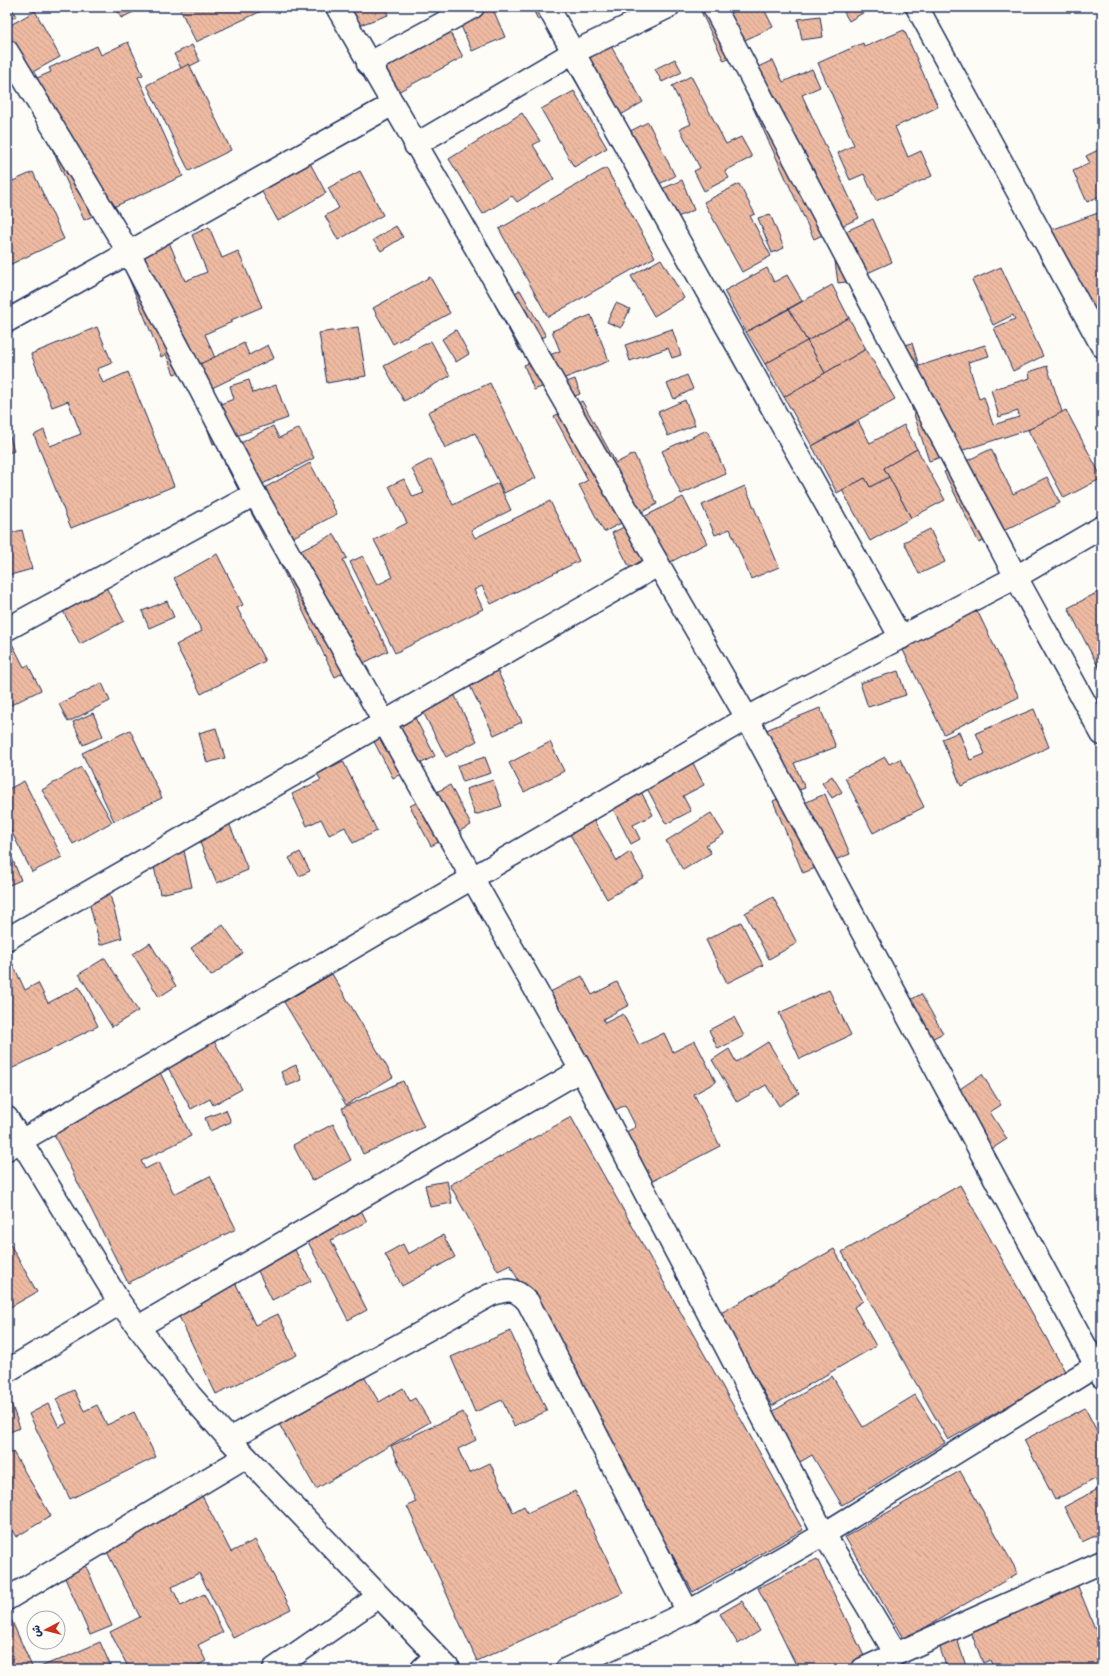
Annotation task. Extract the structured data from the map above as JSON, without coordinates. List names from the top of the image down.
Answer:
{
  "north": "left"
}
